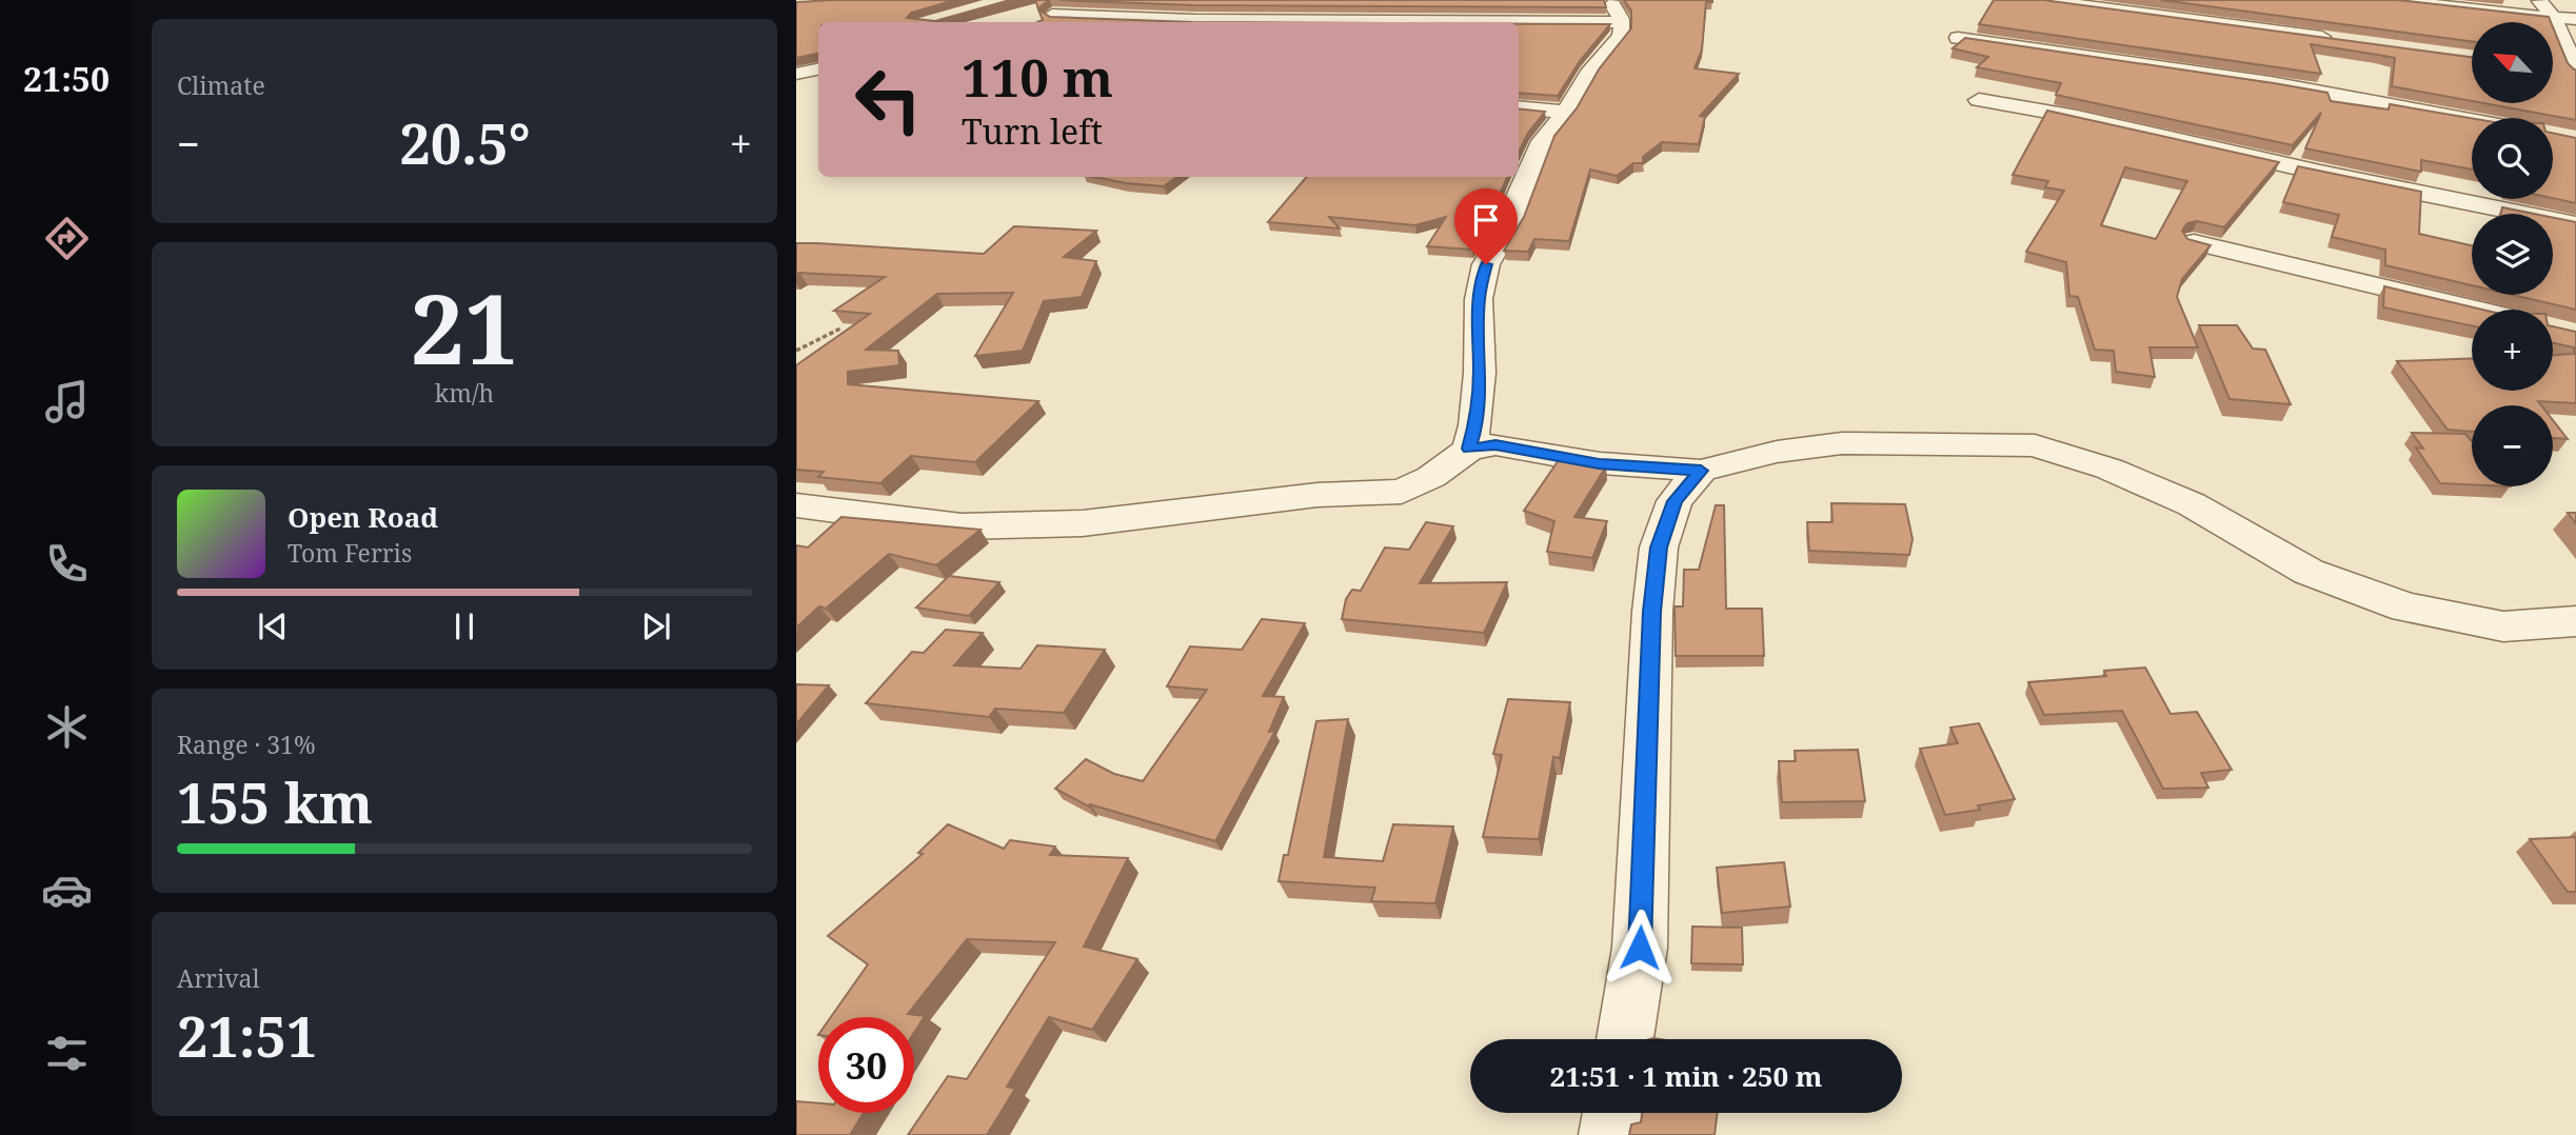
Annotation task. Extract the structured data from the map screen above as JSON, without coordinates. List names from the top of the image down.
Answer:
{
  "north": "top left",
  "page": {
    "tabs": "21:50",
    "tile": [
      "Climate",
      ["21", "km/h"],
      ["Range · 31%", "155 km"],
      ["Arrival", "21:51"]
    ],
    "map_buttons": ["+", "−"],
    "turn": ["110 m", "Turn left"],
    "heat": ["−", "20.5°", "+"],
    "song": ["Open Road", "Tom Ferris"],
    "limit": "30",
    "trip": "21:51 · 1 min · 250 m"
  }
}
